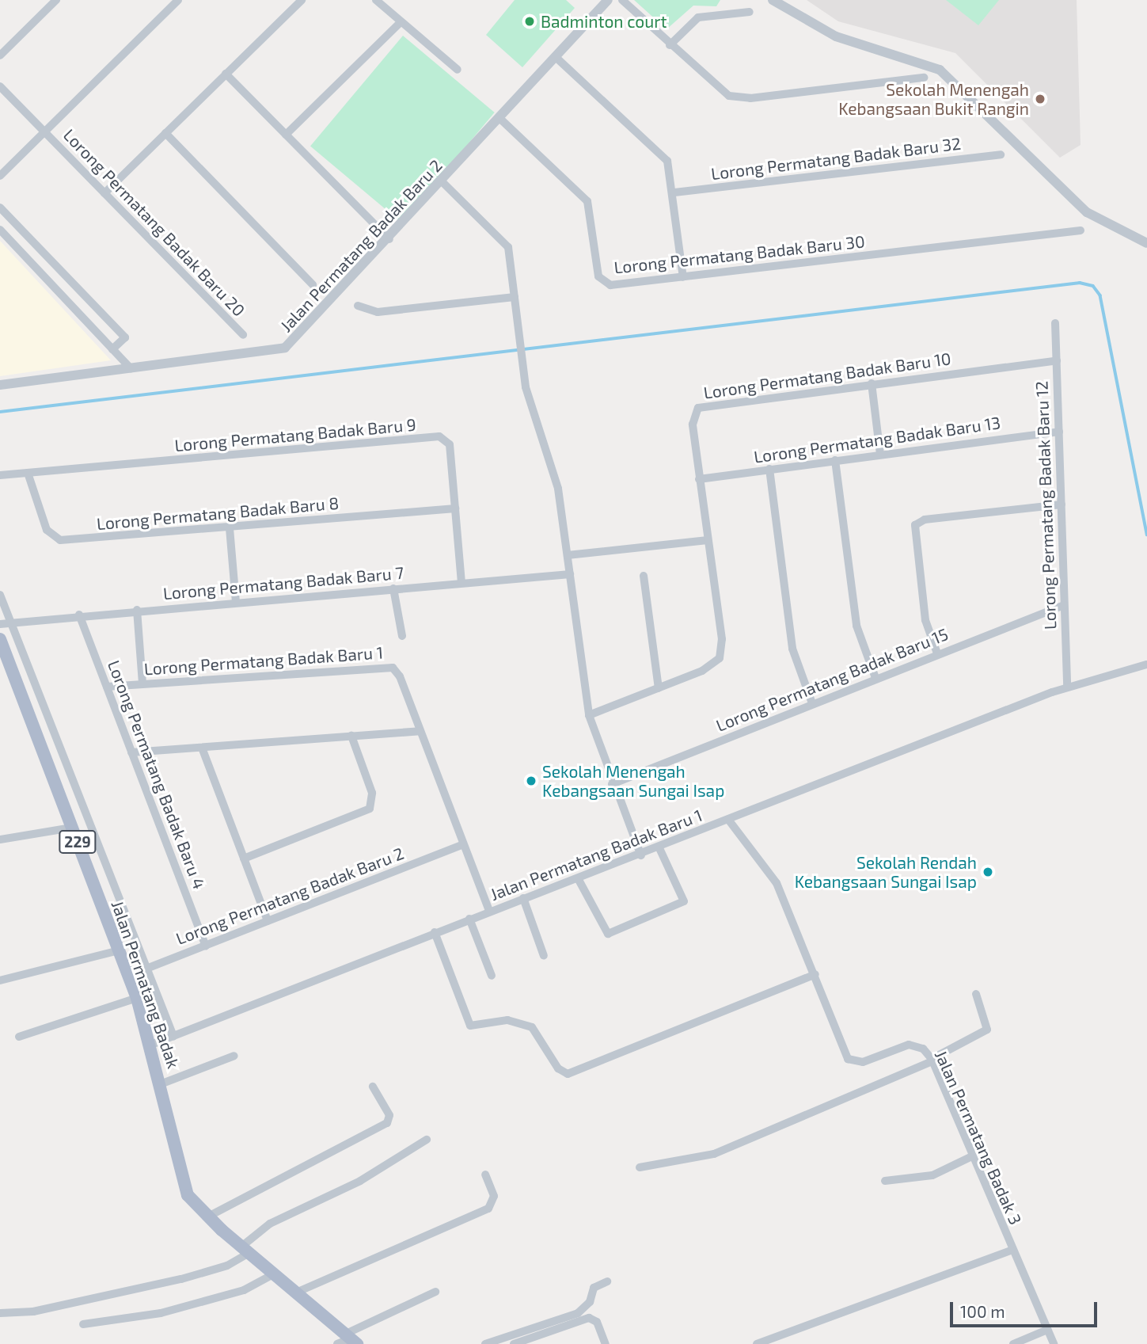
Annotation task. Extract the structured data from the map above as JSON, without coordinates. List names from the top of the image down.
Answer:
{
  "streets": {
    "main road": ["229", "Jalan Permatang Badak"],
    "street": [
      "Lorong Permatang Badak Baru 32",
      "Lorong Permatang Badak Baru 20",
      "Jalan Permatang Badak Baru 2",
      "Lorong Permatang Badak Baru 30",
      "Lorong Permatang Badak Baru 10",
      "Lorong Permatang Badak Baru 9",
      "Lorong Permatang Badak Baru 13",
      "Lorong Permatang Badak Baru 12",
      "Lorong Permatang Badak Baru 8",
      "Lorong Permatang Badak Baru 7",
      "Lorong Permatang Badak Baru 1",
      "Lorong Permatang Badak Baru 15",
      "Lorong Permatang Badak Baru 4",
      "Jalan Permatang Badak Baru 1",
      "Lorong Permatang Badak Baru 2",
      "Jalan Permatang Badak 3"
    ]
  },
  "crossings": [
    ["Jalan Permatang Badak Baru 2", "Lorong Permatang Badak Baru 30"],
    ["Lorong Permatang Badak Baru 10", "Lorong Permatang Badak Baru 13"],
    ["Lorong Permatang Badak Baru 10", "Lorong Permatang Badak Baru 12"],
    ["Lorong Permatang Badak Baru 9", "Lorong Permatang Badak Baru 8"],
    ["Lorong Permatang Badak Baru 9", "Lorong Permatang Badak Baru 7"],
    ["Lorong Permatang Badak Baru 13", "Lorong Permatang Badak Baru 12"],
    ["Lorong Permatang Badak Baru 12", "Lorong Permatang Badak Baru 15"],
    ["Lorong Permatang Badak Baru 12", "Jalan Permatang Badak Baru 1"],
    ["Lorong Permatang Badak Baru 7", "Lorong Permatang Badak Baru 4"],
    ["Lorong Permatang Badak Baru 1", "Lorong Permatang Badak Baru 4"],
    ["Lorong Permatang Badak Baru 1", "Jalan Permatang Badak Baru 1"],
    ["Lorong Permatang Badak Baru 1", "Lorong Permatang Badak Baru 2"],
    ["Lorong Permatang Badak Baru 4", "Lorong Permatang Badak Baru 2"],
    ["Jalan Permatang Badak Baru 1", "Jalan Permatang Badak"],
    ["Jalan Permatang Badak Baru 1", "Jalan Permatang Badak 3"],
    ["Lorong Permatang Badak Baru 2", "Jalan Permatang Badak"]
  ],
  "places": [
    "Badminton court",
    "Sekolah Menengah Kebangsaan Bukit Rangin",
    "Sekolah Menengah Kebangsaan Sungai Isap",
    "Sekolah Rendah Kebangsaan Sungai Isap"
  ],
  "scale_bar": "100 m"
}
